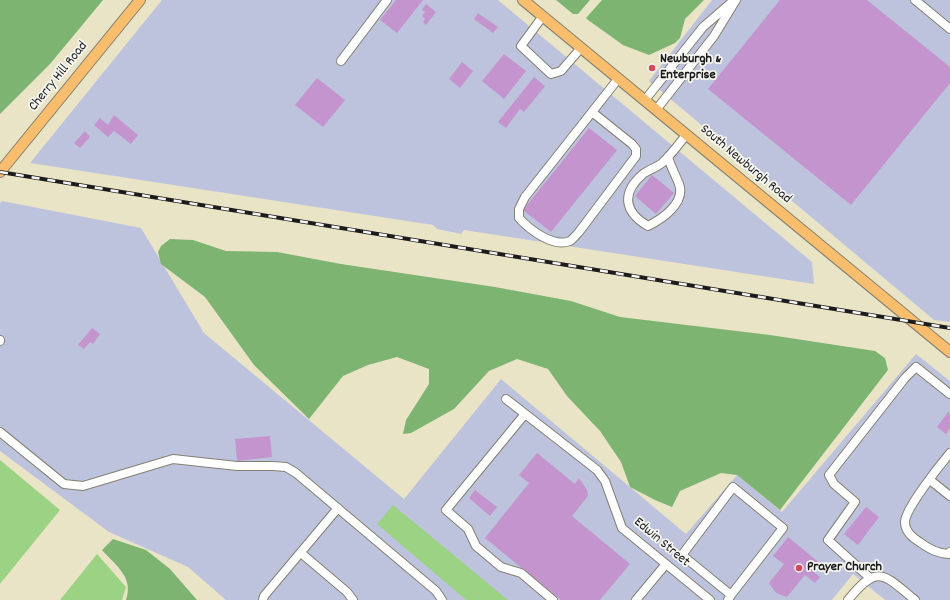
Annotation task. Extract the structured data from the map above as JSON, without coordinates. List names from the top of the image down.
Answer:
{
  "streets": {
    "main road": ["Cherry Hill Road", "South Newburgh Road"],
    "street": ["Edwin Street"]
  },
  "places": ["Newburgh & Enterprise", "Prayer Church"]
}
